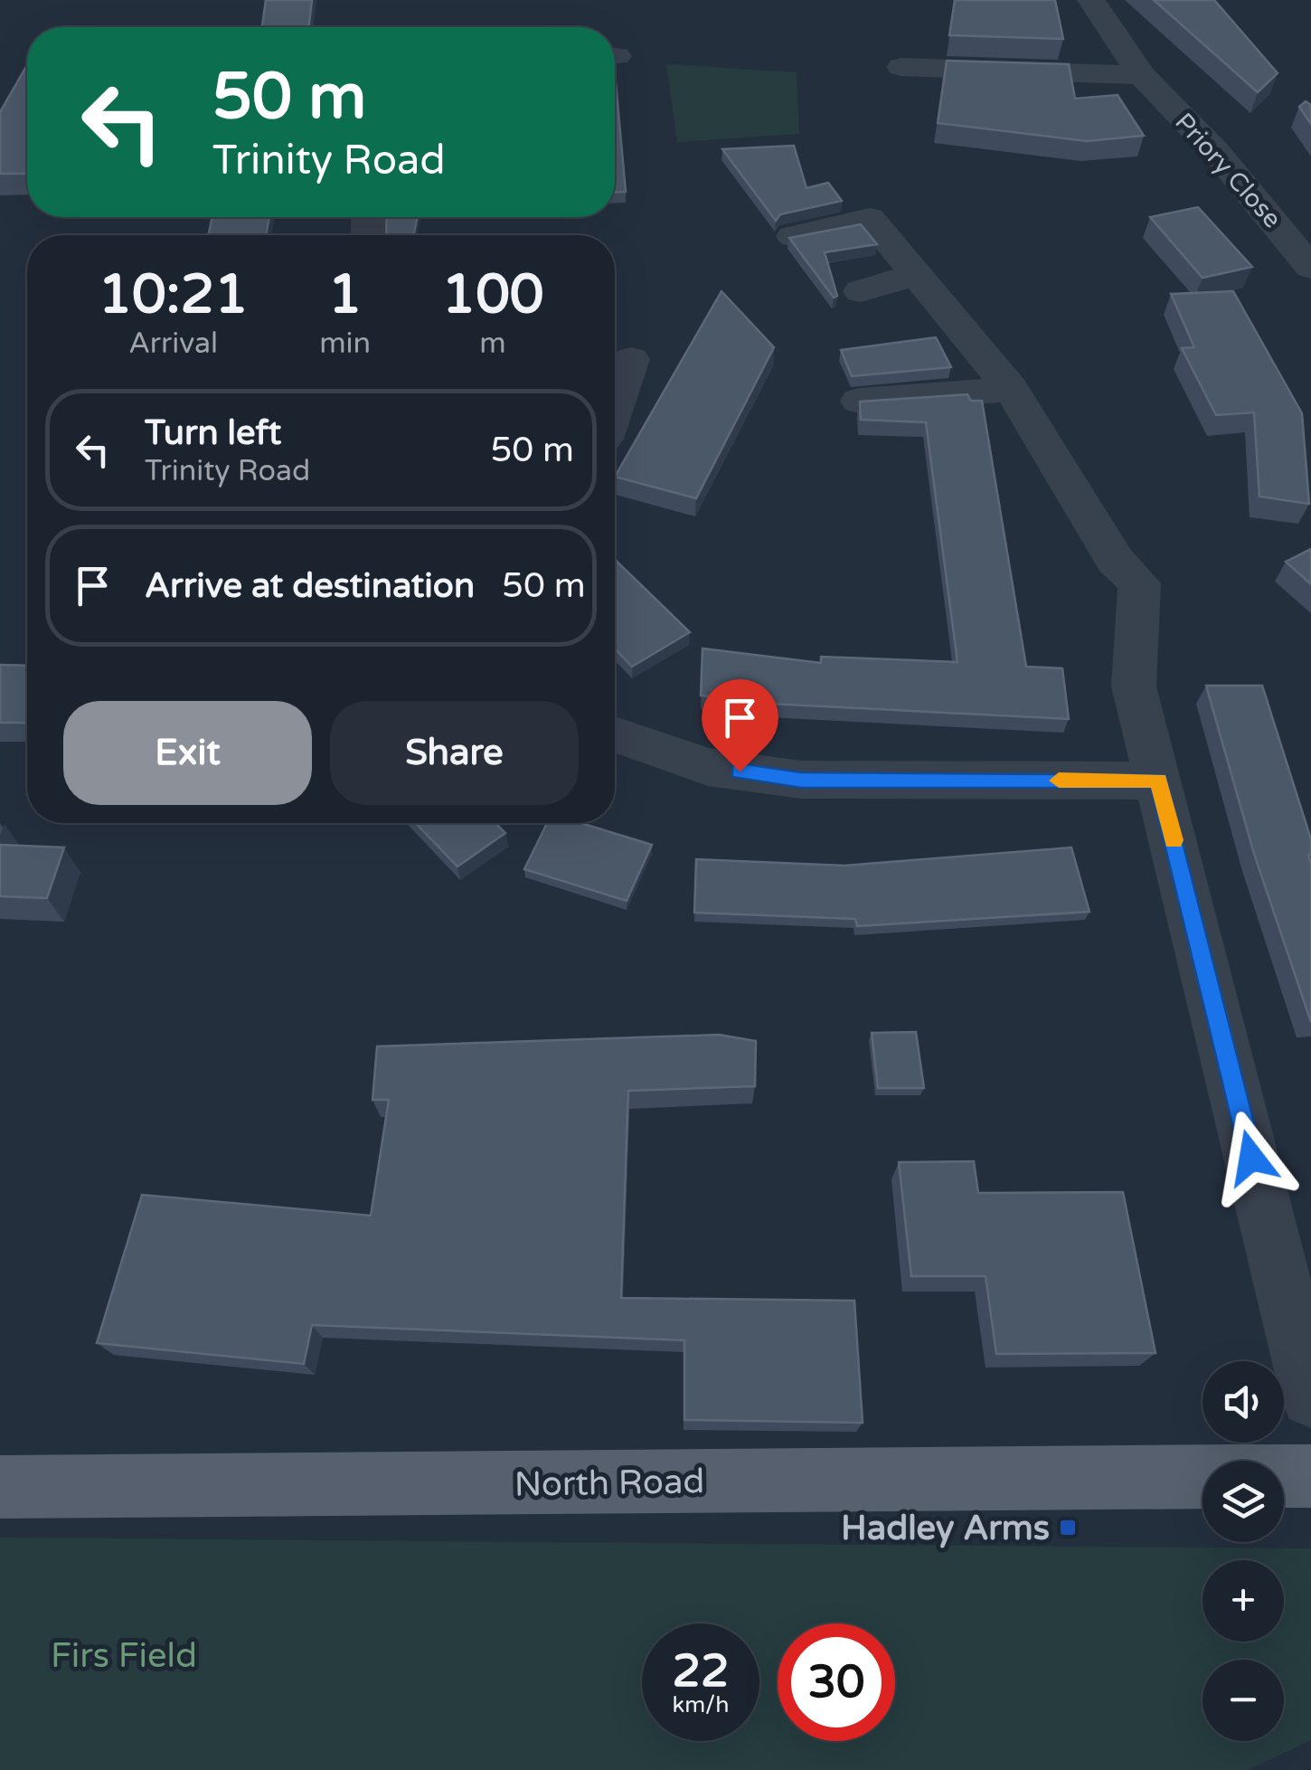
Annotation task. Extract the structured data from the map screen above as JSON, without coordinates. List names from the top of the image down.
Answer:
{
  "streets": {
    "main road": ["North Road"],
    "street": ["Priory Close"]
  },
  "parks": ["Firs Field"],
  "places": {
    "transit": ["Hadley Arms"]
  },
  "page": {
    "turn": ["50 m", "Trinity Road"],
    "eta": [
      "10:21",
      "Arrival",
      "1",
      "min",
      "100",
      "m"
    ],
    "list": [
      {
        "name": "Turn left",
        "note": "Trinity Road",
        "value": "50 m"
      },
      {
        "name": "Arrive at destination",
        "value": "50 m"
      }
    ],
    "buttons": ["Exit", "Share"],
    "map_buttons": ["+", "−"],
    "speed": "22 km/h",
    "limit": "30"
  }
}
